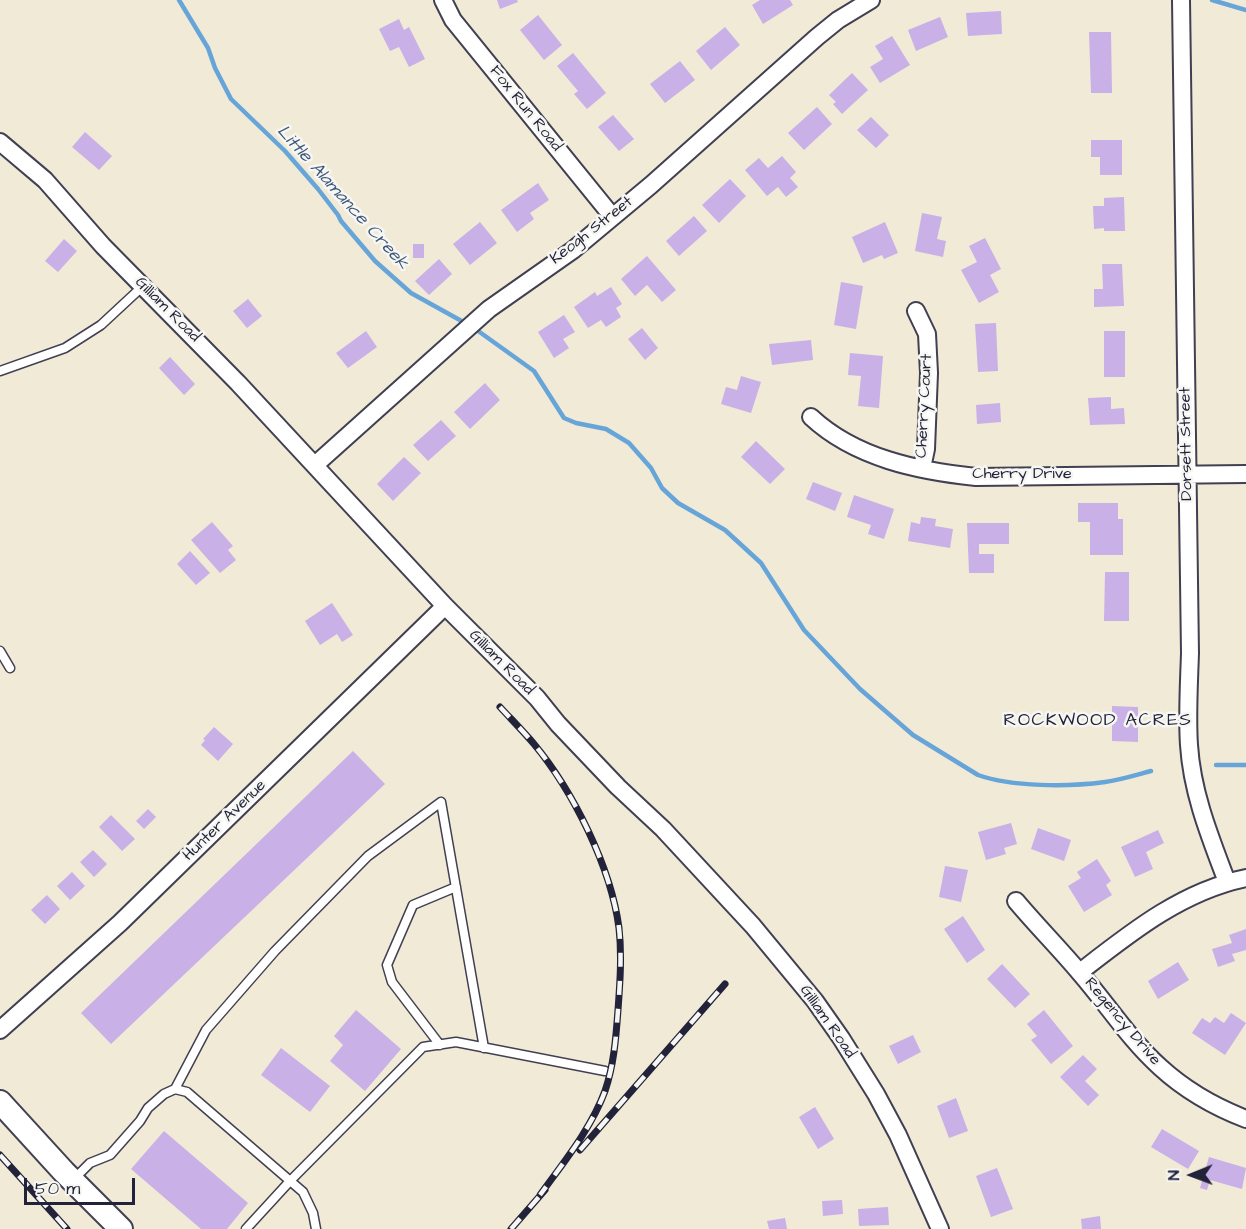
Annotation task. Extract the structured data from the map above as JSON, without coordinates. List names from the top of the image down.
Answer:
{
  "streets": {
    "street": [
      "Fox Run Road",
      "Keogh Street",
      "Gilliam Road",
      "Cherry Court",
      "Dorsett Street",
      "Cherry Drive",
      "Hunter Avenue",
      "Regency Drive"
    ]
  },
  "crossings": [
    ["Fox Run Road", "Keogh Street"],
    ["Keogh Street", "Gilliam Road"],
    ["Gilliam Road", "Hunter Avenue"],
    ["Cherry Court", "Cherry Drive"],
    ["Dorsett Street", "Cherry Drive"]
  ],
  "districts": ["ROCKWOOD ACRES"],
  "water": ["Little Alamance Creek"],
  "scale_bar": "50 m",
  "north": "left"
}
